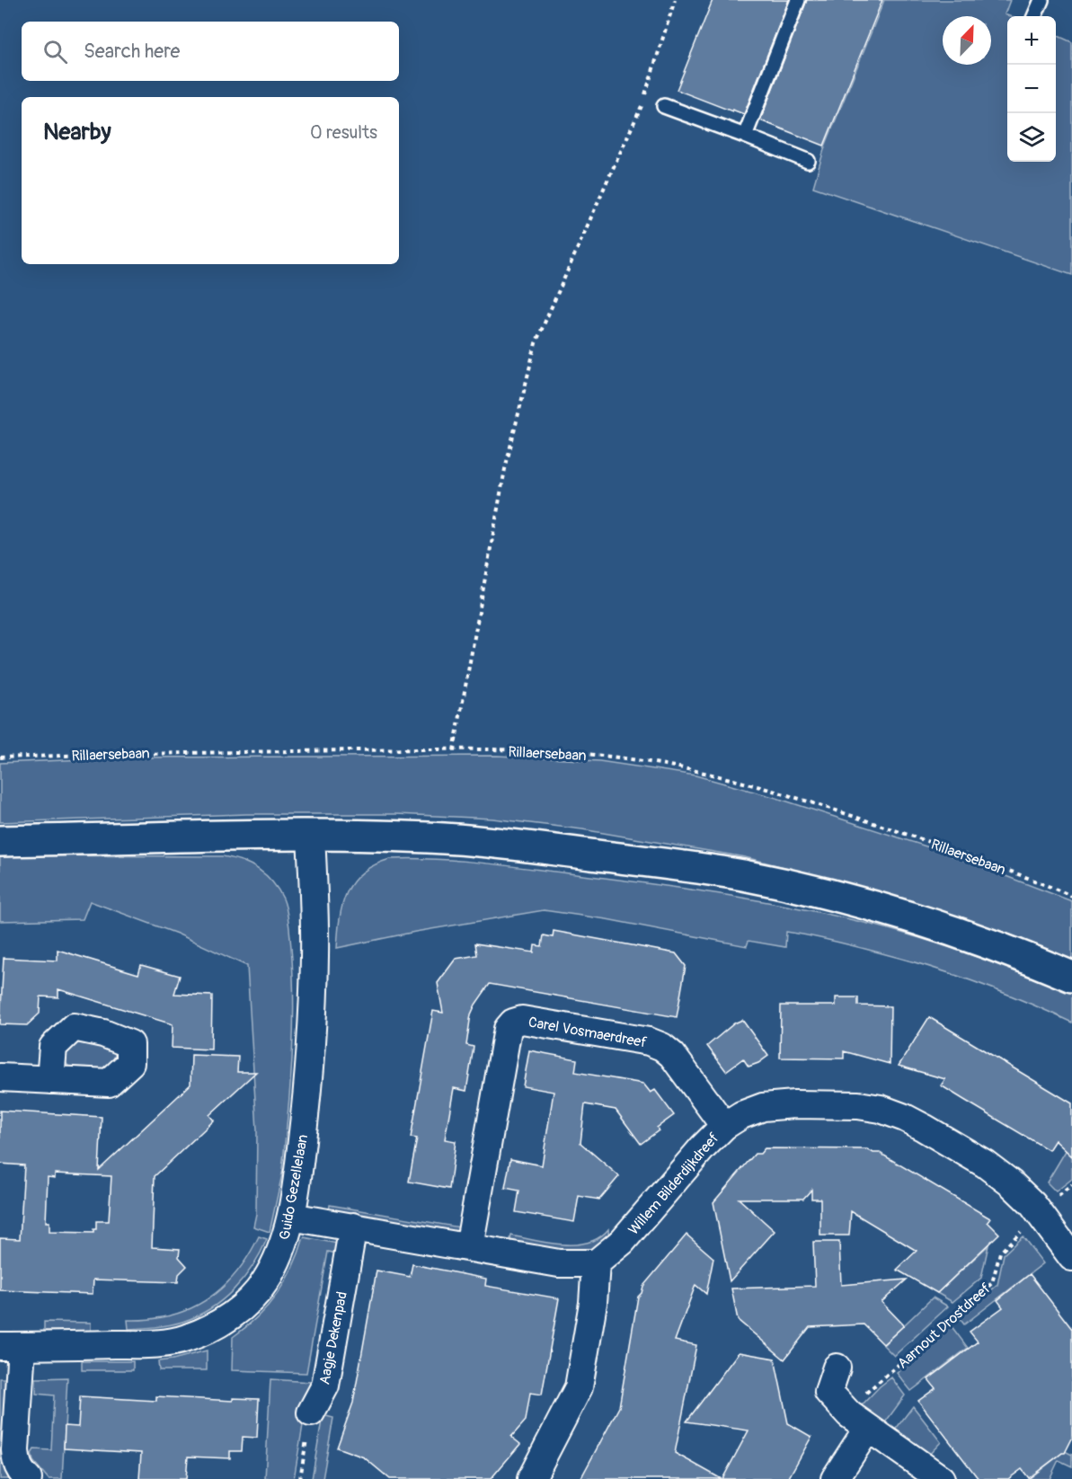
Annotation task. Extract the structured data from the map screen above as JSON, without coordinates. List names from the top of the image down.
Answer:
{
  "streets": {
    "street": [
      "Carel Vosmaerdreef",
      "Willem Bilderdijkdreef",
      "Guido Gezellelaan",
      "Aagje Dekenpad"
    ],
    "path": ["Rillaersebaan", "Aarnout Drostdreef"]
  },
  "crossings": [
    ["Carel Vosmaerdreef", "Willem Bilderdijkdreef"],
    ["Willem Bilderdijkdreef", "Aarnout Drostdreef"]
  ],
  "north": "top right",
  "page": {
    "map_buttons": ["+", "−"],
    "search": "Search here",
    "heading": ["Nearby", "0 results"]
  }
}
